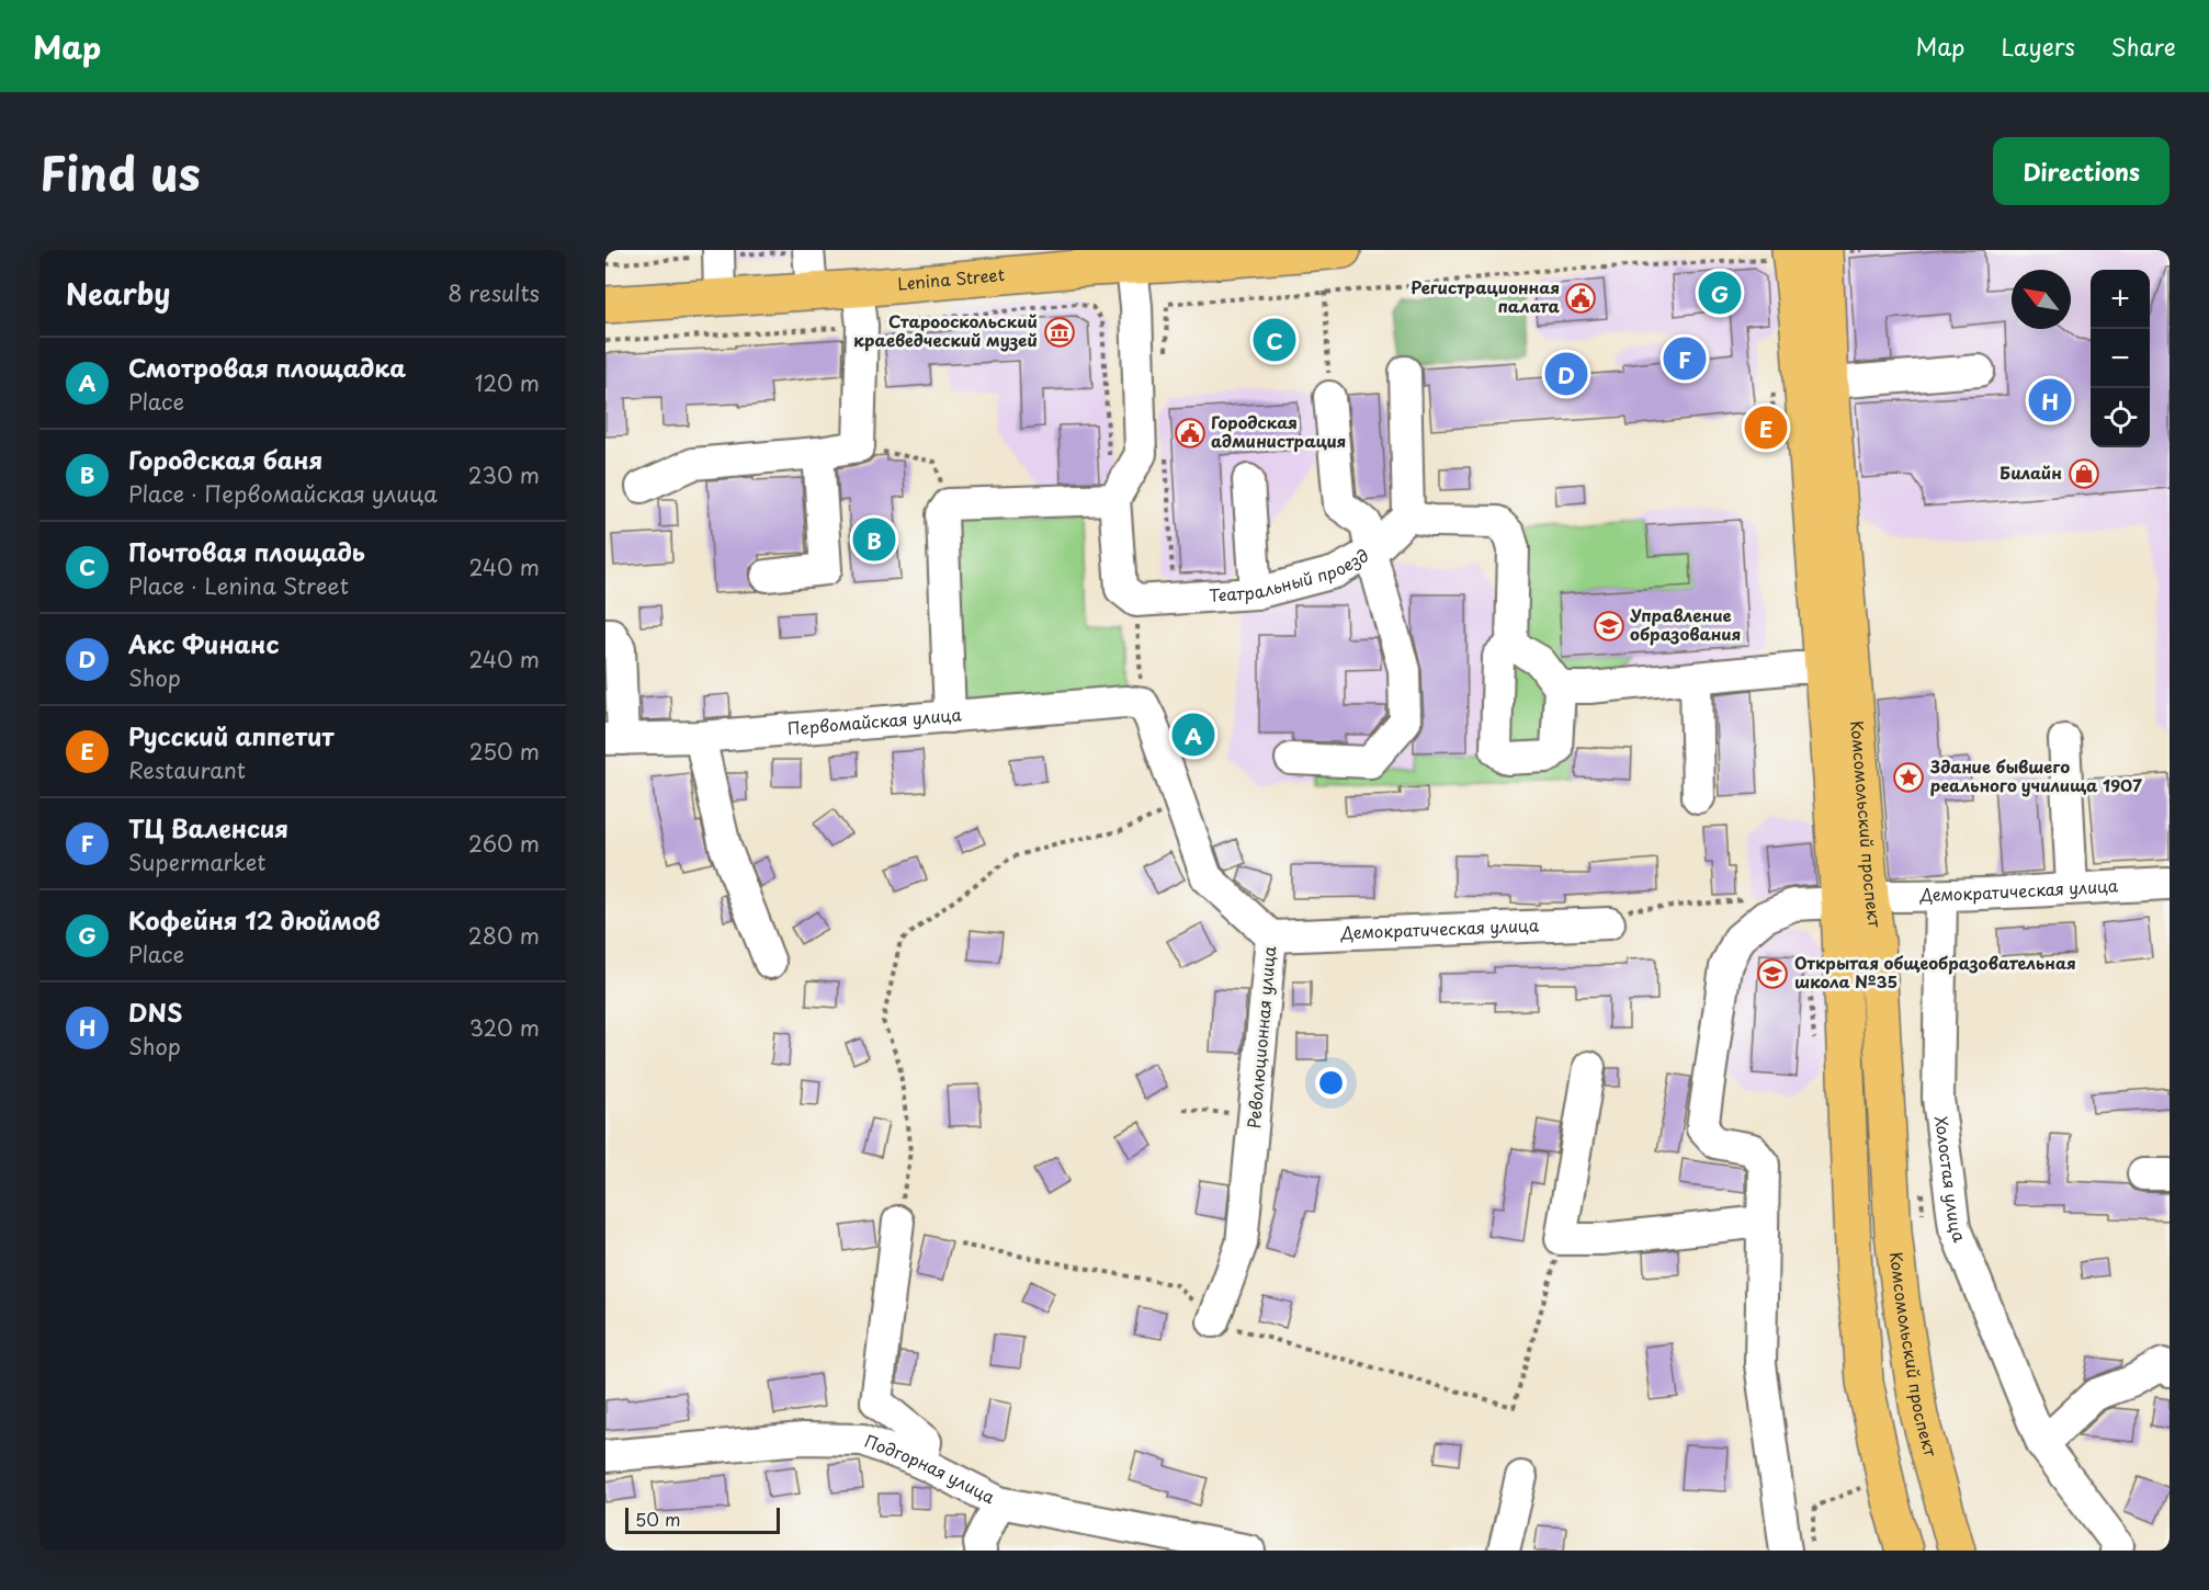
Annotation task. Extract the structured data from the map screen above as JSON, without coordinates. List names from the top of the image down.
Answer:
{
  "streets": {
    "main road": ["Lenina Street", "Комсомольский проспект"],
    "street": [
      "Театральный проезд",
      "Первомайская улица",
      "Демократическая улица",
      "Революционная улица",
      "Холостая улица",
      "Подгорная улица"
    ]
  },
  "crossings": [
    ["Первомайская улица", "Революционная улица"],
    ["Комсомольский проспект", "Демократическая улица"],
    ["Демократическая улица", "Революционная улица"],
    ["Демократическая улица", "Холостая улица"]
  ],
  "places": {
    "public building": ["Регистрационная палата", "Городская администрация"],
    "museum": ["Старооскольский краеведческий музей"],
    "shop": ["Билайн"],
    "school or university": ["Управление образования", "Открытая общеобразовательная школа №35"],
    "place": ["Здание бывшего реального училища 1907"]
  },
  "scale_bar": "50 m",
  "north": "top left",
  "page": {
    "header": "Map",
    "nav": ["Map", "Layers", "Share"],
    "title": "Find us",
    "buttons": "Directions",
    "heading": ["Nearby", "8 results"],
    "pins": [
      "G",
      "C",
      "F",
      "D",
      "H",
      "E",
      "B",
      "A"
    ],
    "map_buttons": ["+", "−"],
    "list": [
      {
        "mark": "A",
        "name": "Смотровая площадка",
        "note": "Place",
        "value": "120 m"
      },
      {
        "mark": "B",
        "name": "Городская баня",
        "note": "Place · Первомайская улица",
        "value": "230 m"
      },
      {
        "mark": "C",
        "name": "Почтовая площадь",
        "note": "Place · Lenina Street",
        "value": "240 m"
      },
      {
        "mark": "D",
        "name": "Акс Финанс",
        "note": "Shop",
        "value": "240 m"
      },
      {
        "mark": "E",
        "name": "Русский аппетит",
        "note": "Restaurant",
        "value": "250 m"
      },
      {
        "mark": "F",
        "name": "ТЦ Валенсия",
        "note": "Supermarket",
        "value": "260 m"
      },
      {
        "mark": "G",
        "name": "Кофейня 12 дюймов",
        "note": "Place",
        "value": "280 m"
      },
      {
        "mark": "H",
        "name": "DNS",
        "note": "Shop",
        "value": "320 m"
      }
    ],
    "scale": "50 m"
  }
}
